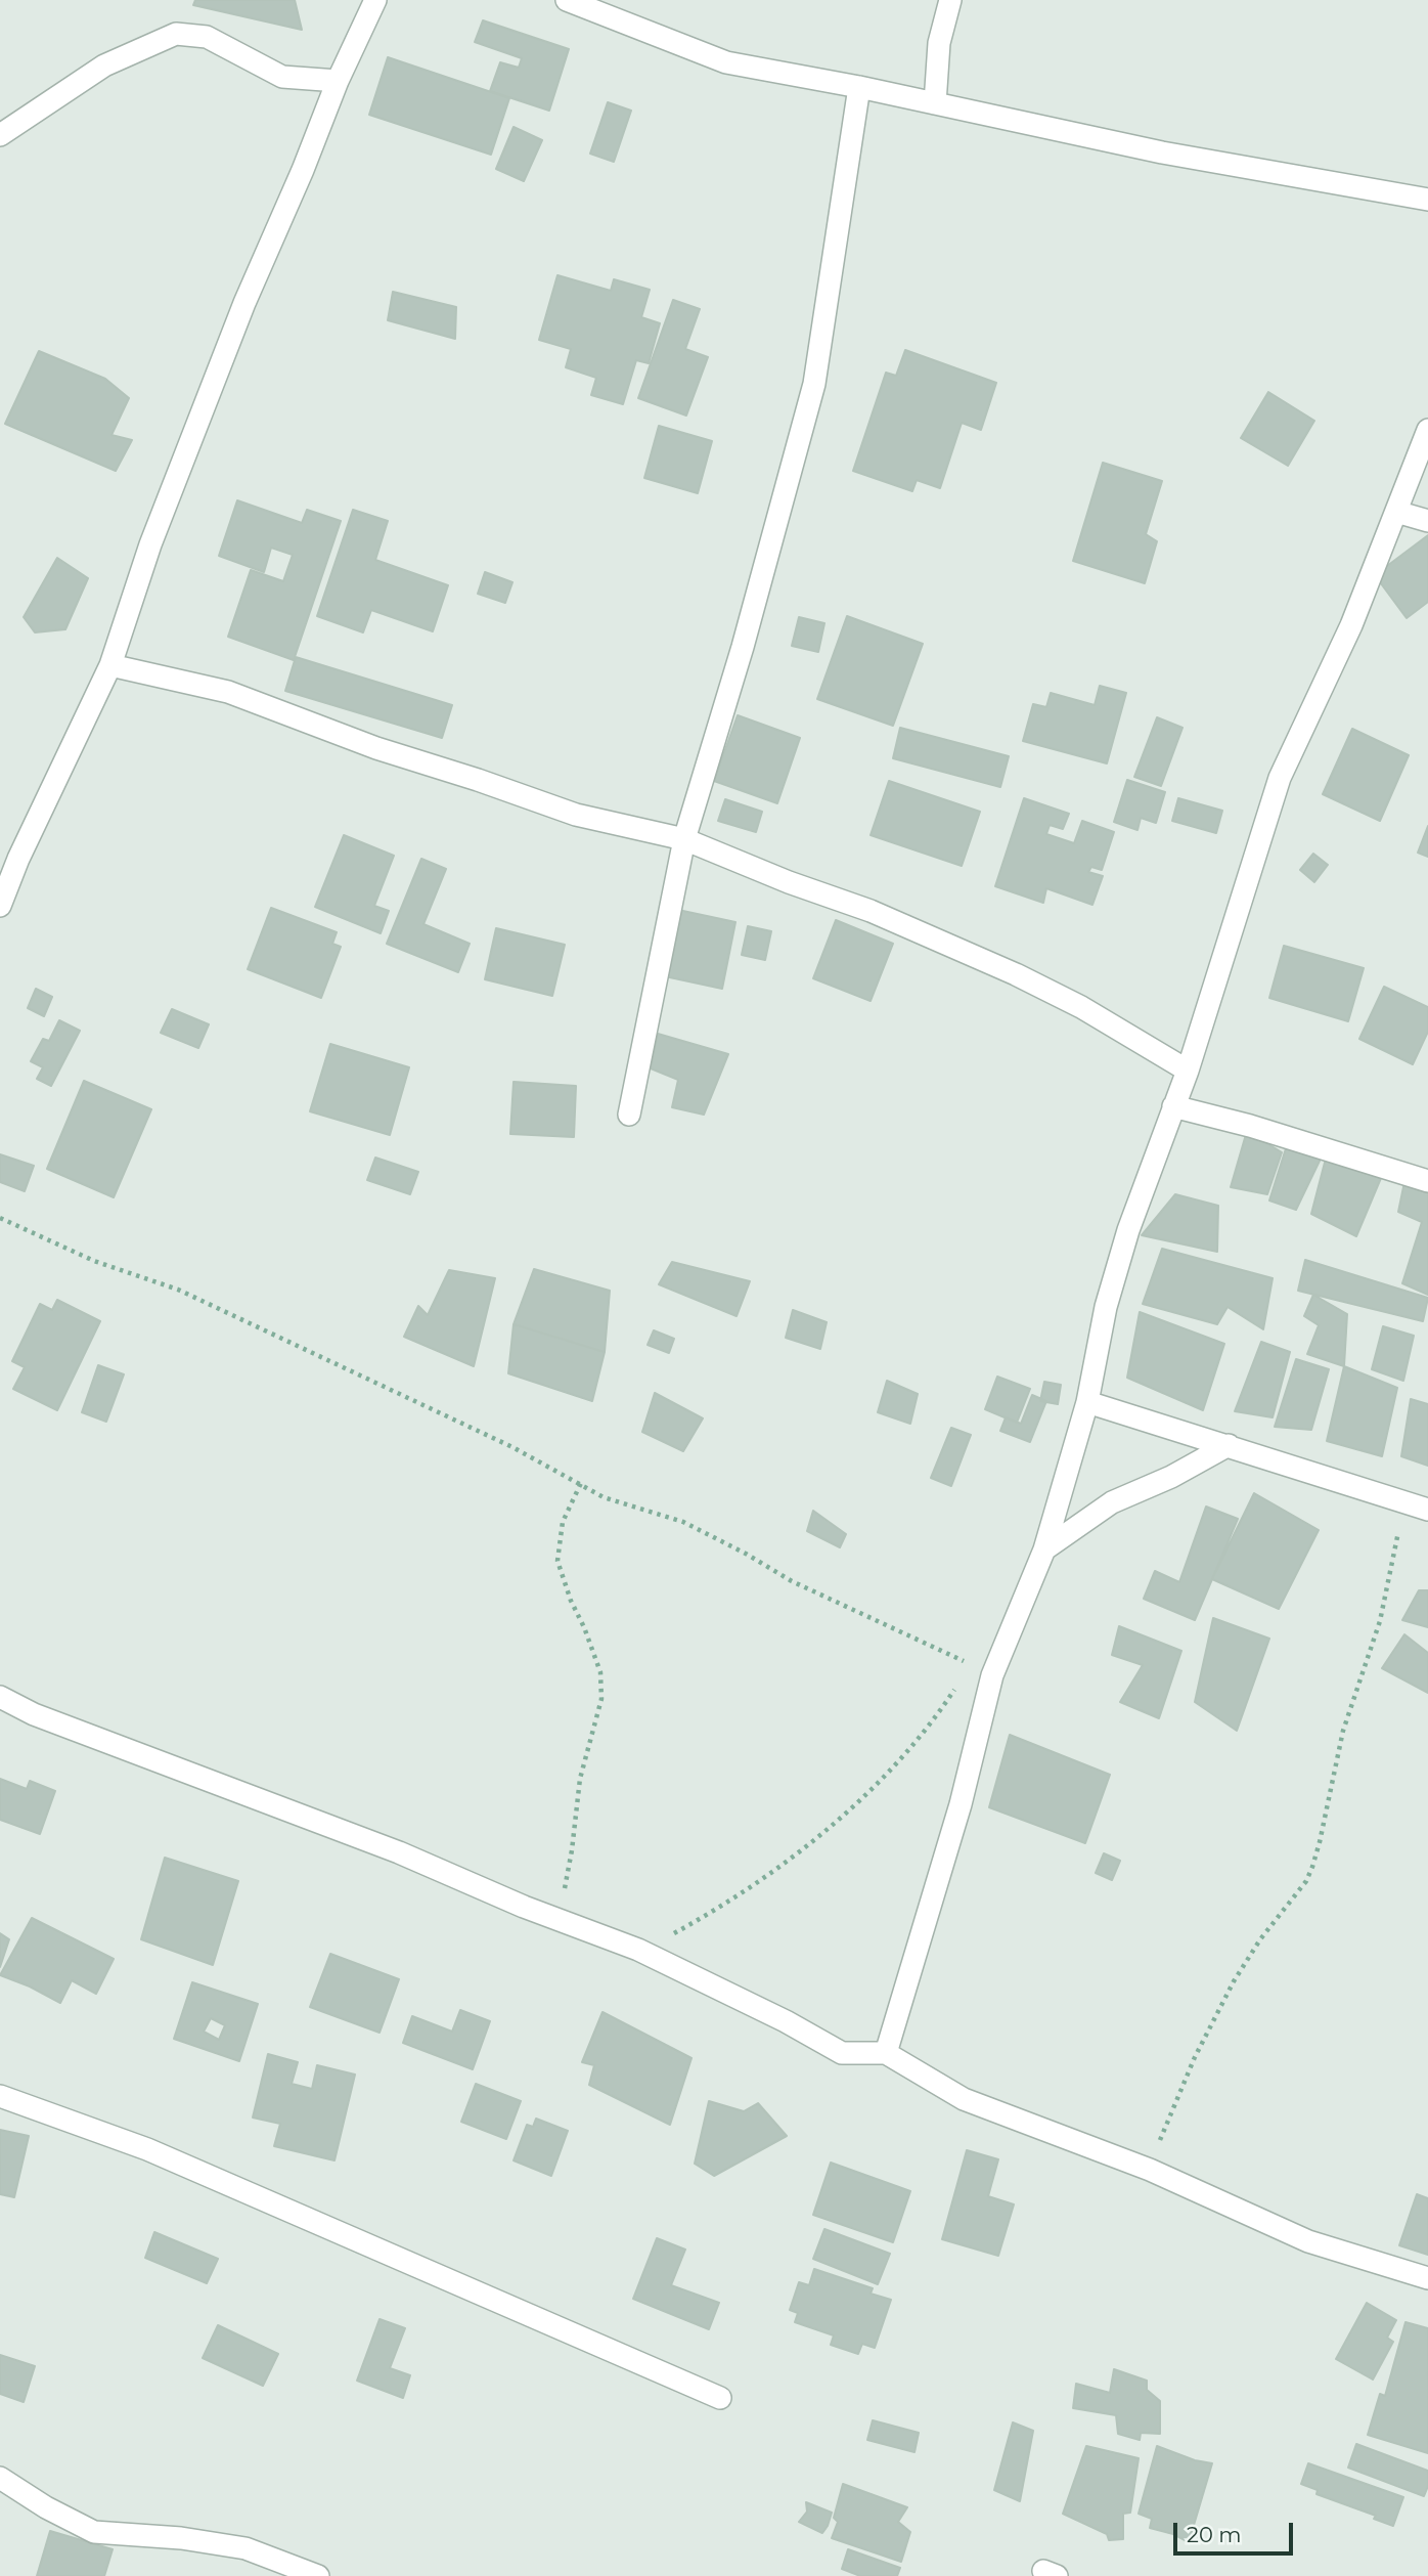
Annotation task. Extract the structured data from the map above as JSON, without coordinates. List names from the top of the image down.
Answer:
{
  "scale_bar": "20 m"
}
